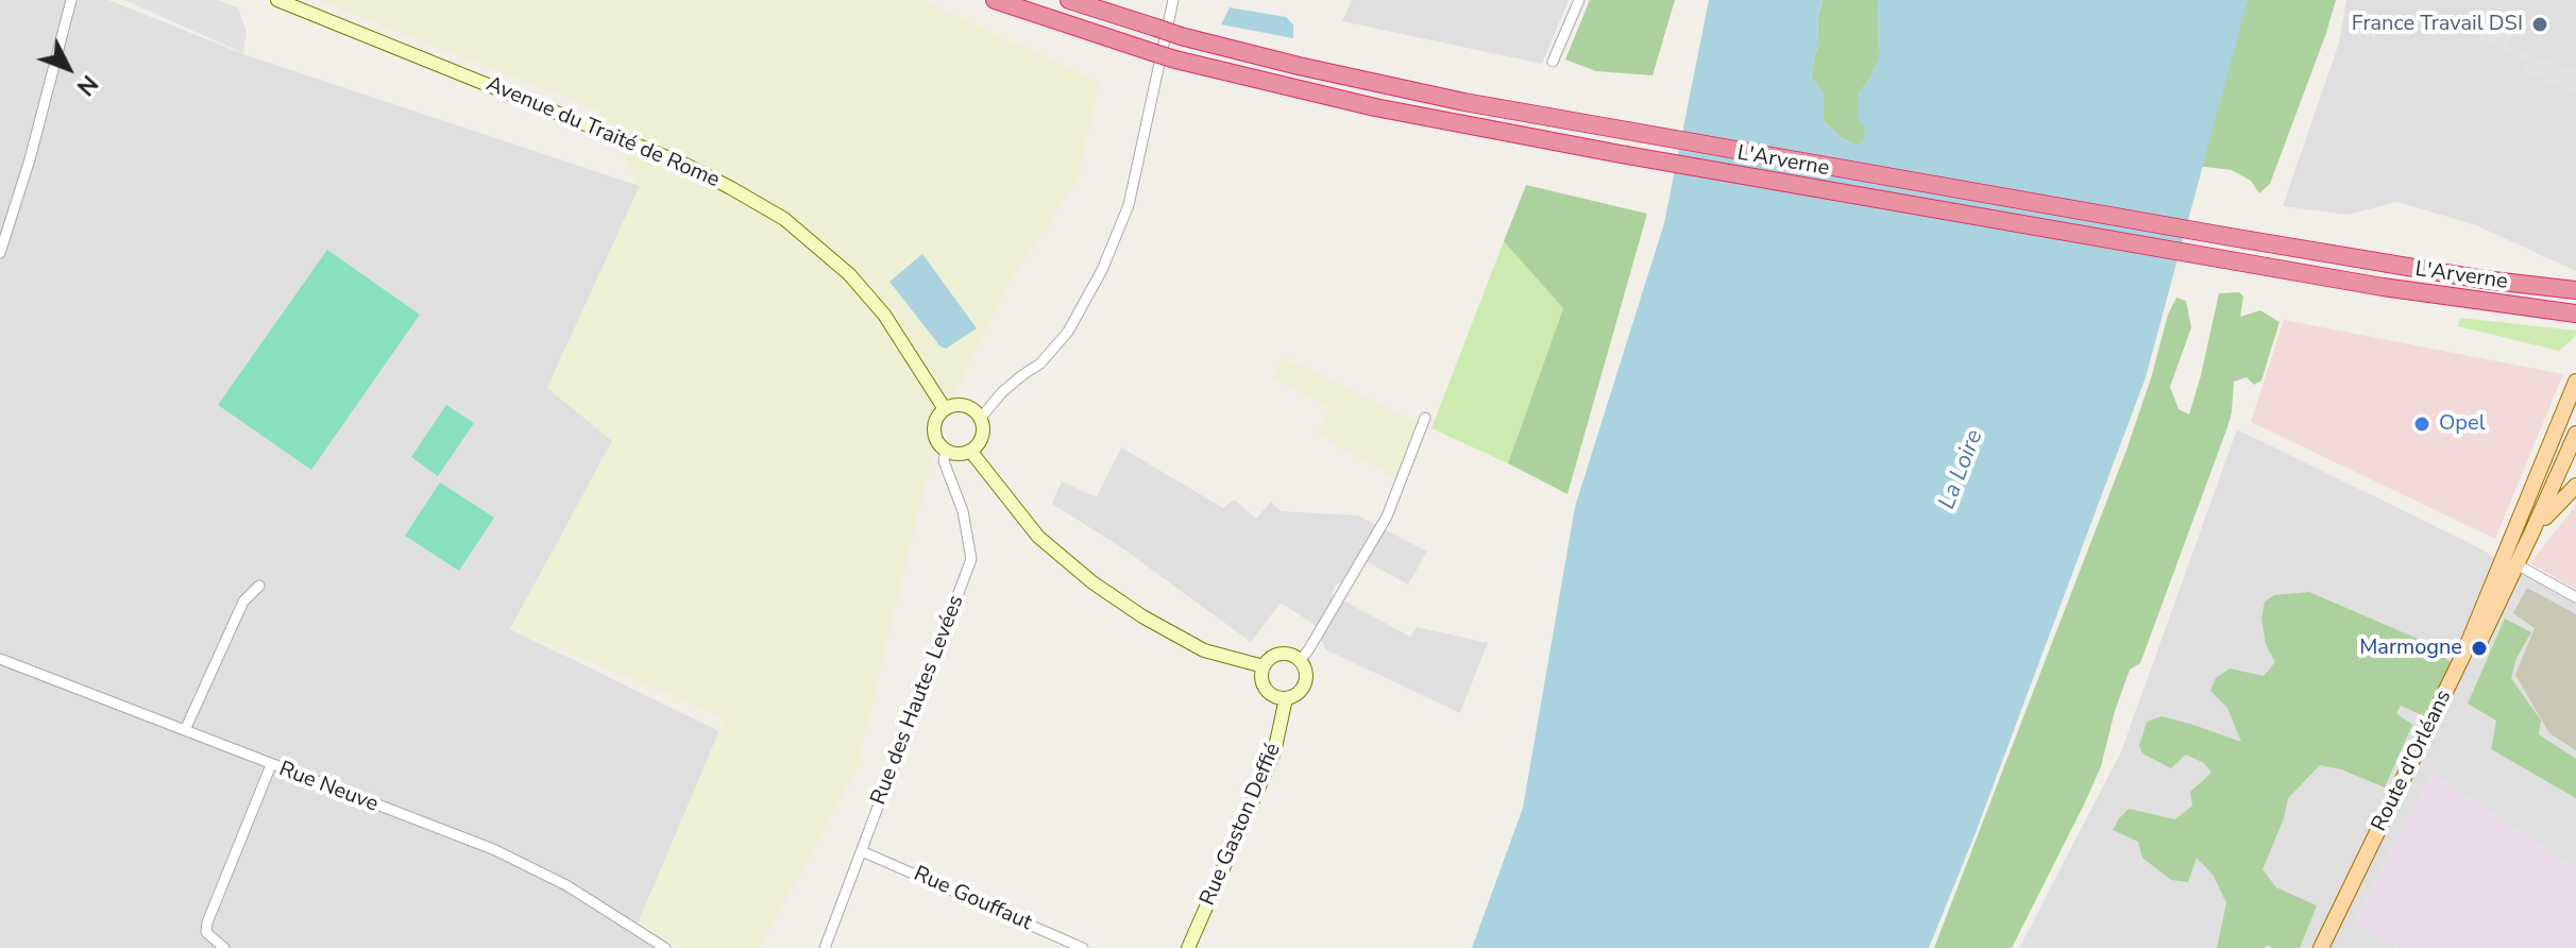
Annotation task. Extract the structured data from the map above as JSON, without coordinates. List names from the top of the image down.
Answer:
{
  "streets": {
    "highway": ["L'Arverne"],
    "main road": ["Avenue du Traité de Rome", "Route d'Orléans", "Rue Gaston Deffié"],
    "street": ["Rue des Hautes Levées", "Rue Neuve", "Rue Gouffaut"]
  },
  "crossings": [
    ["Avenue du Traité de Rome", "Rue des Hautes Levées"],
    ["Rue des Hautes Levées", "Rue Gouffaut"]
  ],
  "water": ["La Loire"],
  "places": ["France Travail DSI", "Opel", "Marmogne"],
  "north": "bottom right"
}
